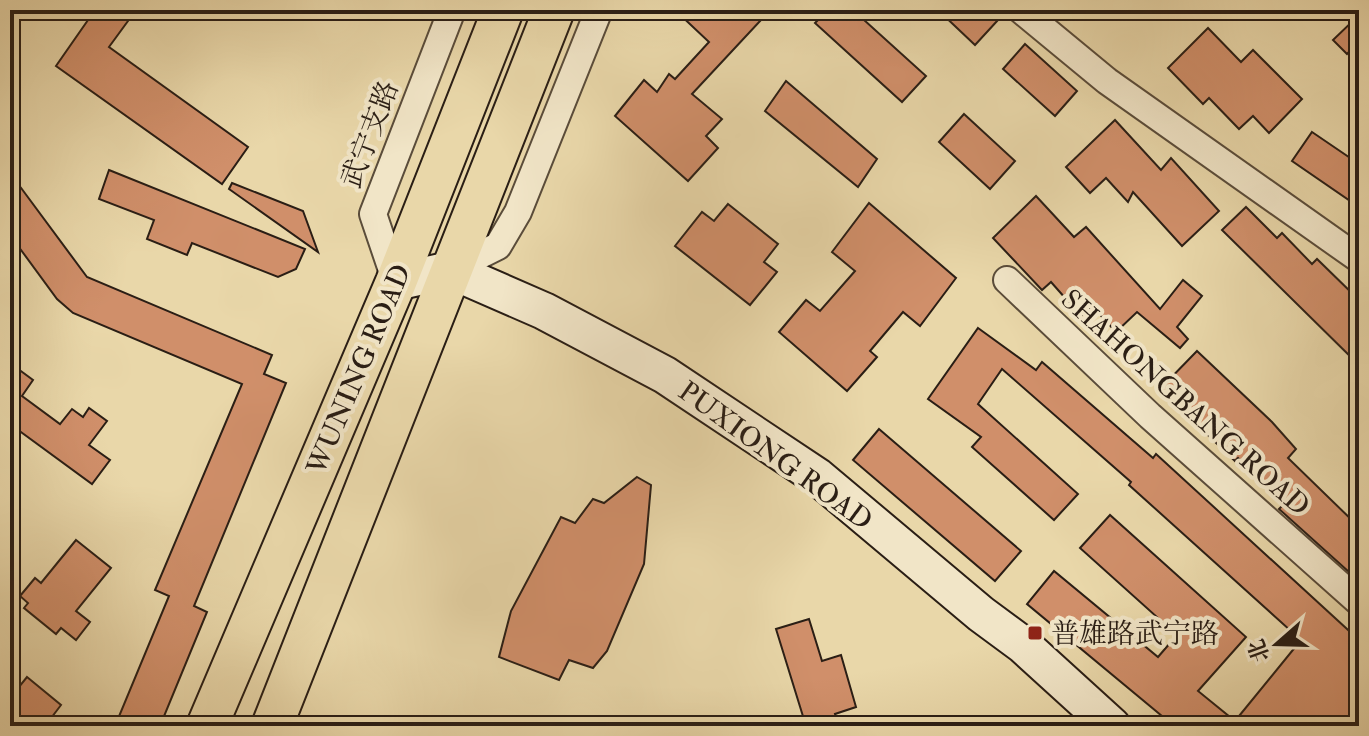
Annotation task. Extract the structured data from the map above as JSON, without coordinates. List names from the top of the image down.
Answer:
{
  "streets": {
    "main road": ["WUNING ROAD", "PUXIONG ROAD"],
    "street": ["武宁支路", "SHAHONGBANG ROAD"]
  },
  "crossings": [
    ["武宁支路", "WUNING ROAD"],
    ["WUNING ROAD", "PUXIONG ROAD"]
  ],
  "places": {
    "transit": ["普雄路武宁路"]
  },
  "north": "left"
}
